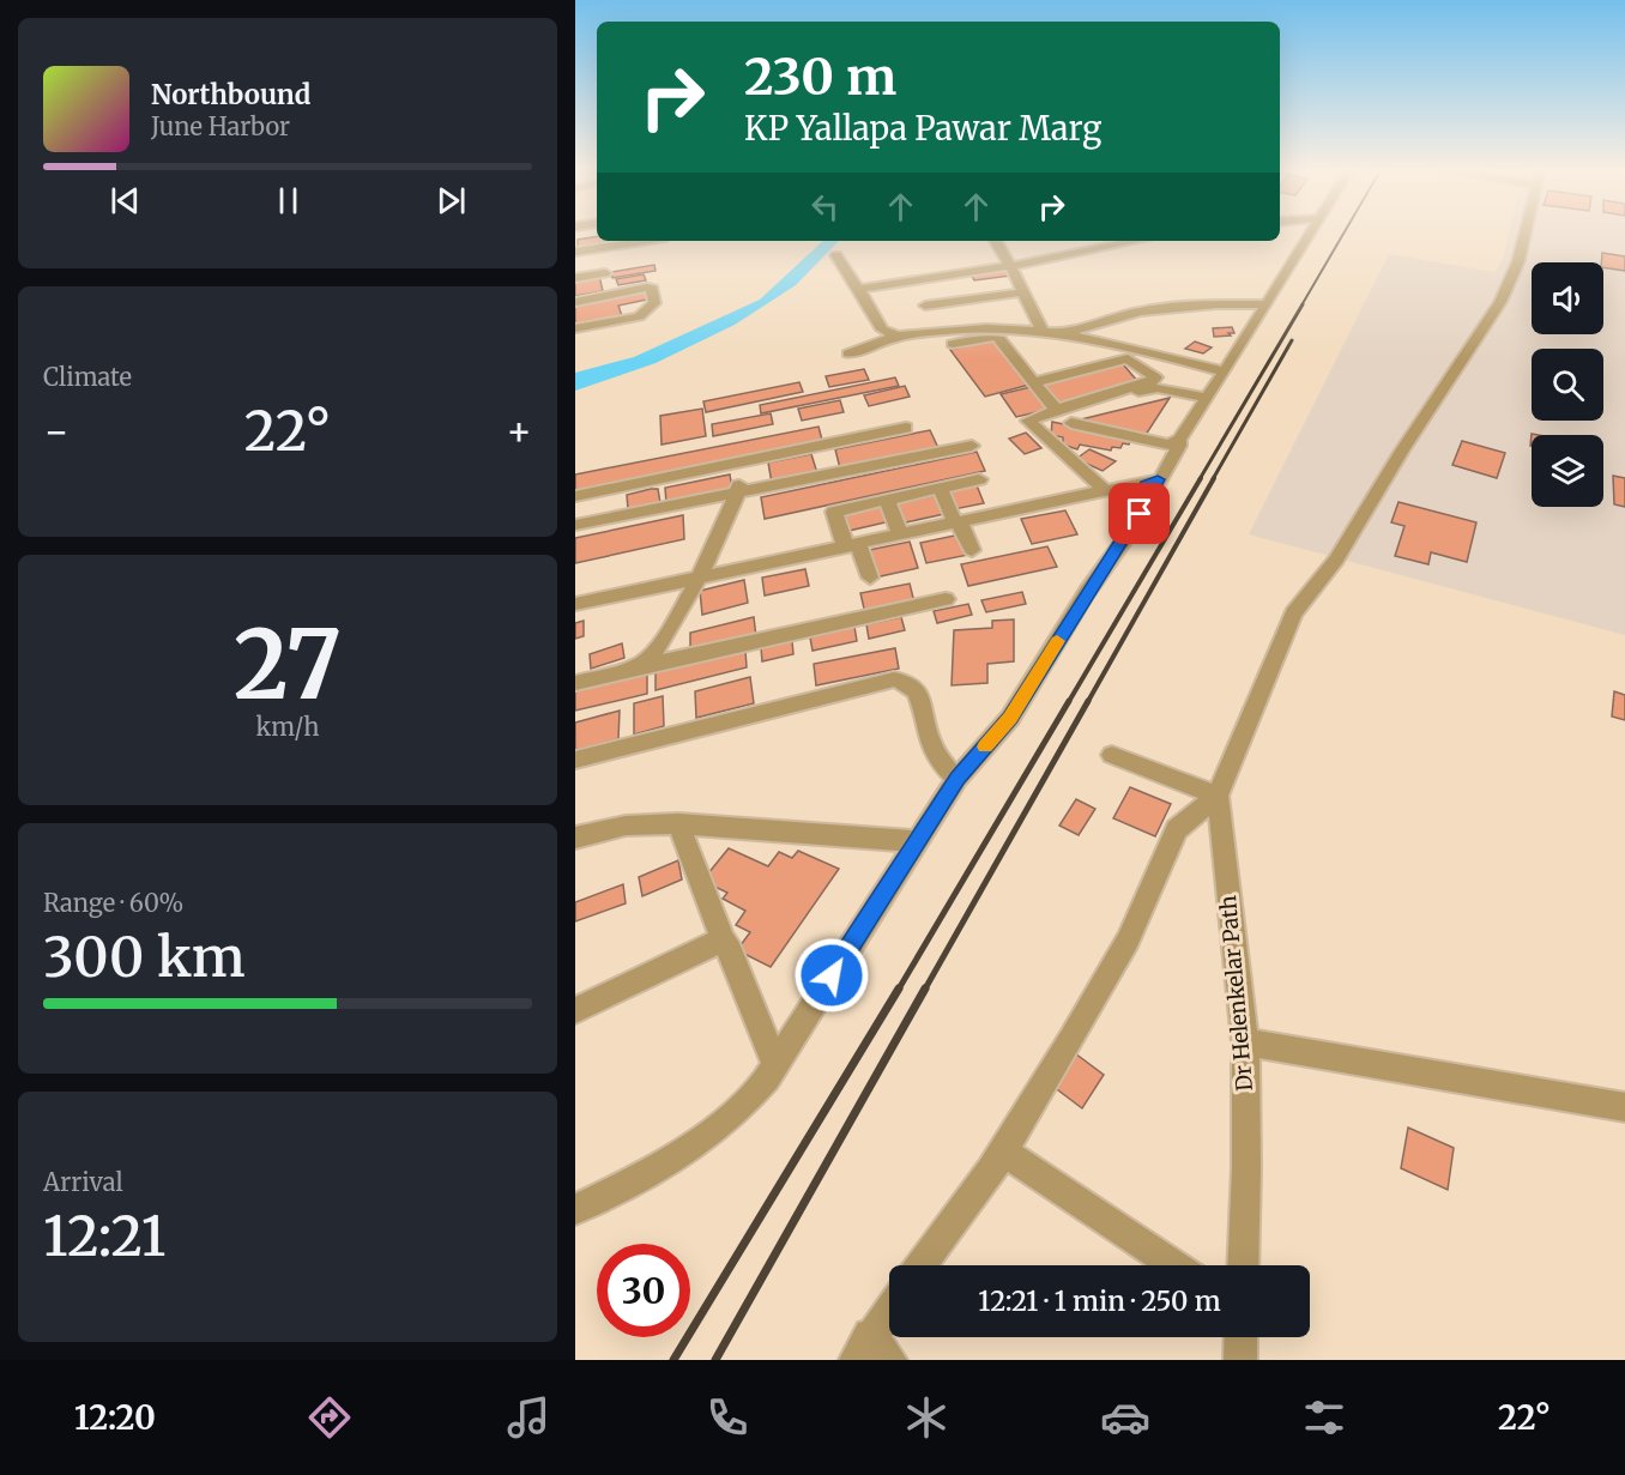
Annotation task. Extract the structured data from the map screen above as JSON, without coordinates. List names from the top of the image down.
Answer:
{
  "streets": {
    "street": ["Dr Helenkelar Path"]
  },
  "page": {
    "turn": ["230 m", "KP Yallapa Pawar Marg"],
    "song": ["Northbound", "June Harbor"],
    "tile": [
      "Climate",
      ["27", "km/h"],
      ["Range · 60%", "300 km"],
      ["Arrival", "12:21"]
    ],
    "heat": ["−", "22°", "+"],
    "limit": "30",
    "trip": "12:21 · 1 min · 250 m",
    "tabs": ["12:20", "22°"]
  }
}
